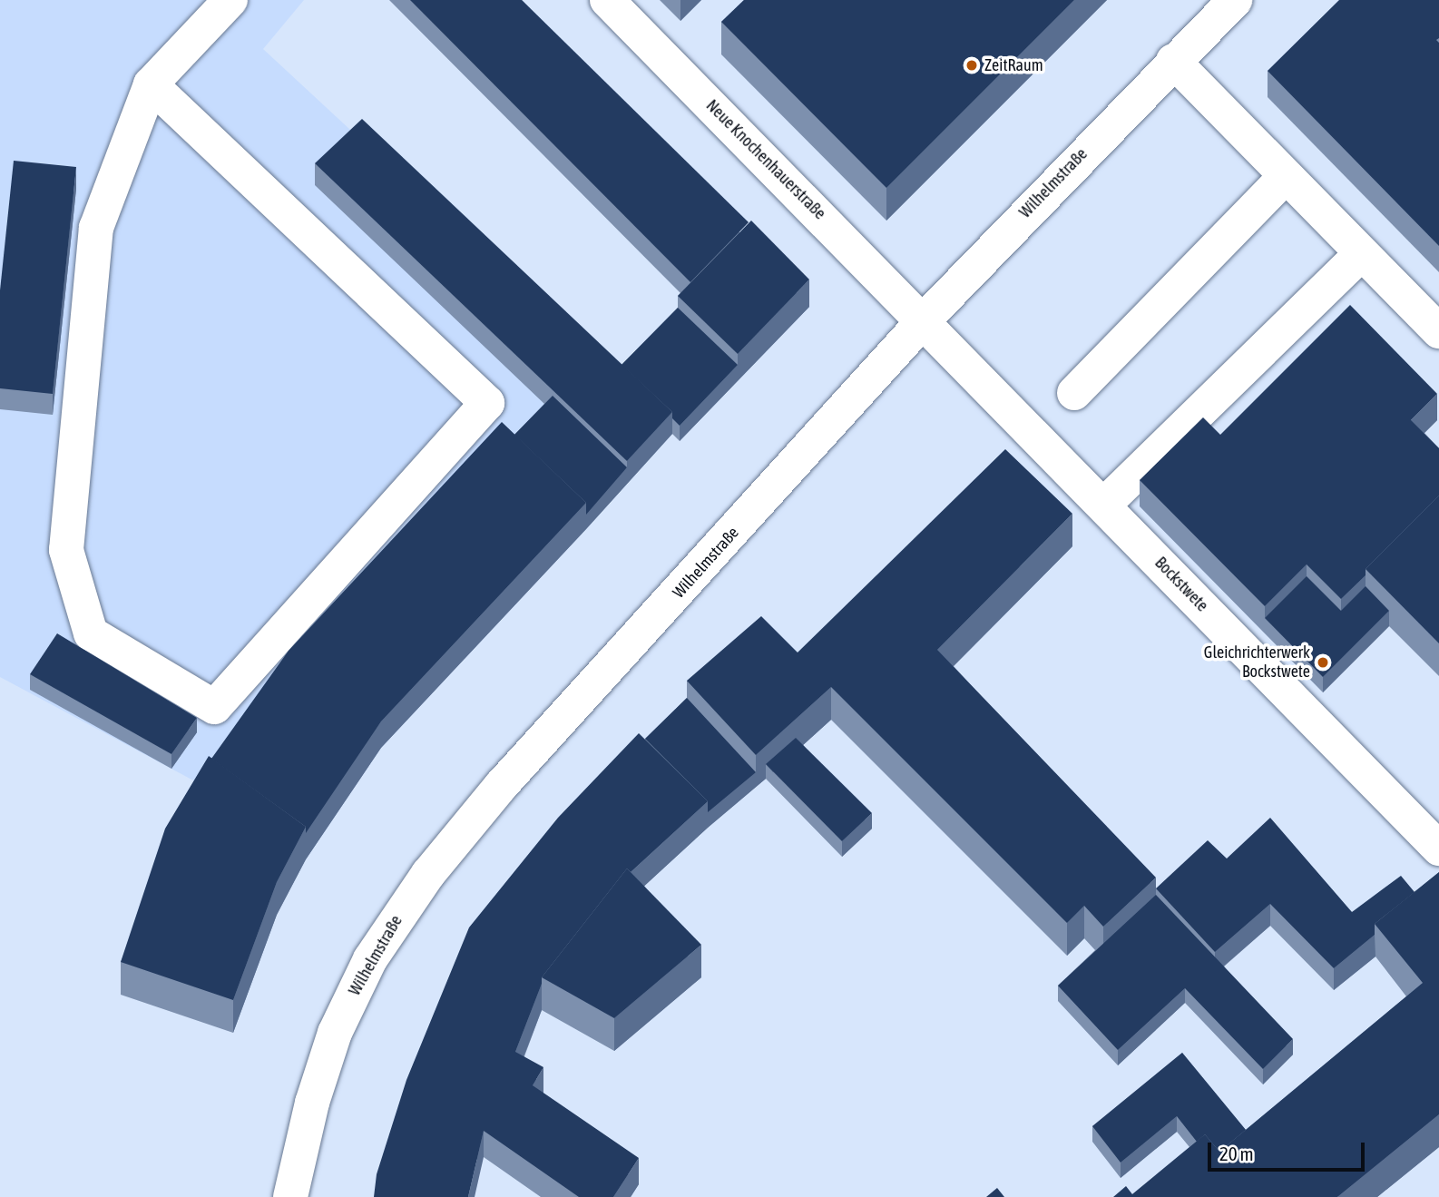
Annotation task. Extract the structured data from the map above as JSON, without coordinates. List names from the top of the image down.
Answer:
{
  "streets": {
    "main road": ["Neue Knochenhauerstraße", "Wilhelmstraße", "Bockstwete"]
  },
  "crossings": [
    ["Neue Knochenhauerstraße", "Wilhelmstraße"],
    ["Neue Knochenhauerstraße", "Bockstwete"],
    ["Wilhelmstraße", "Bockstwete"]
  ],
  "places": ["ZeitRaum", "Gleichrichterwerk Bockstwete"],
  "scale_bar": "20 m"
}
